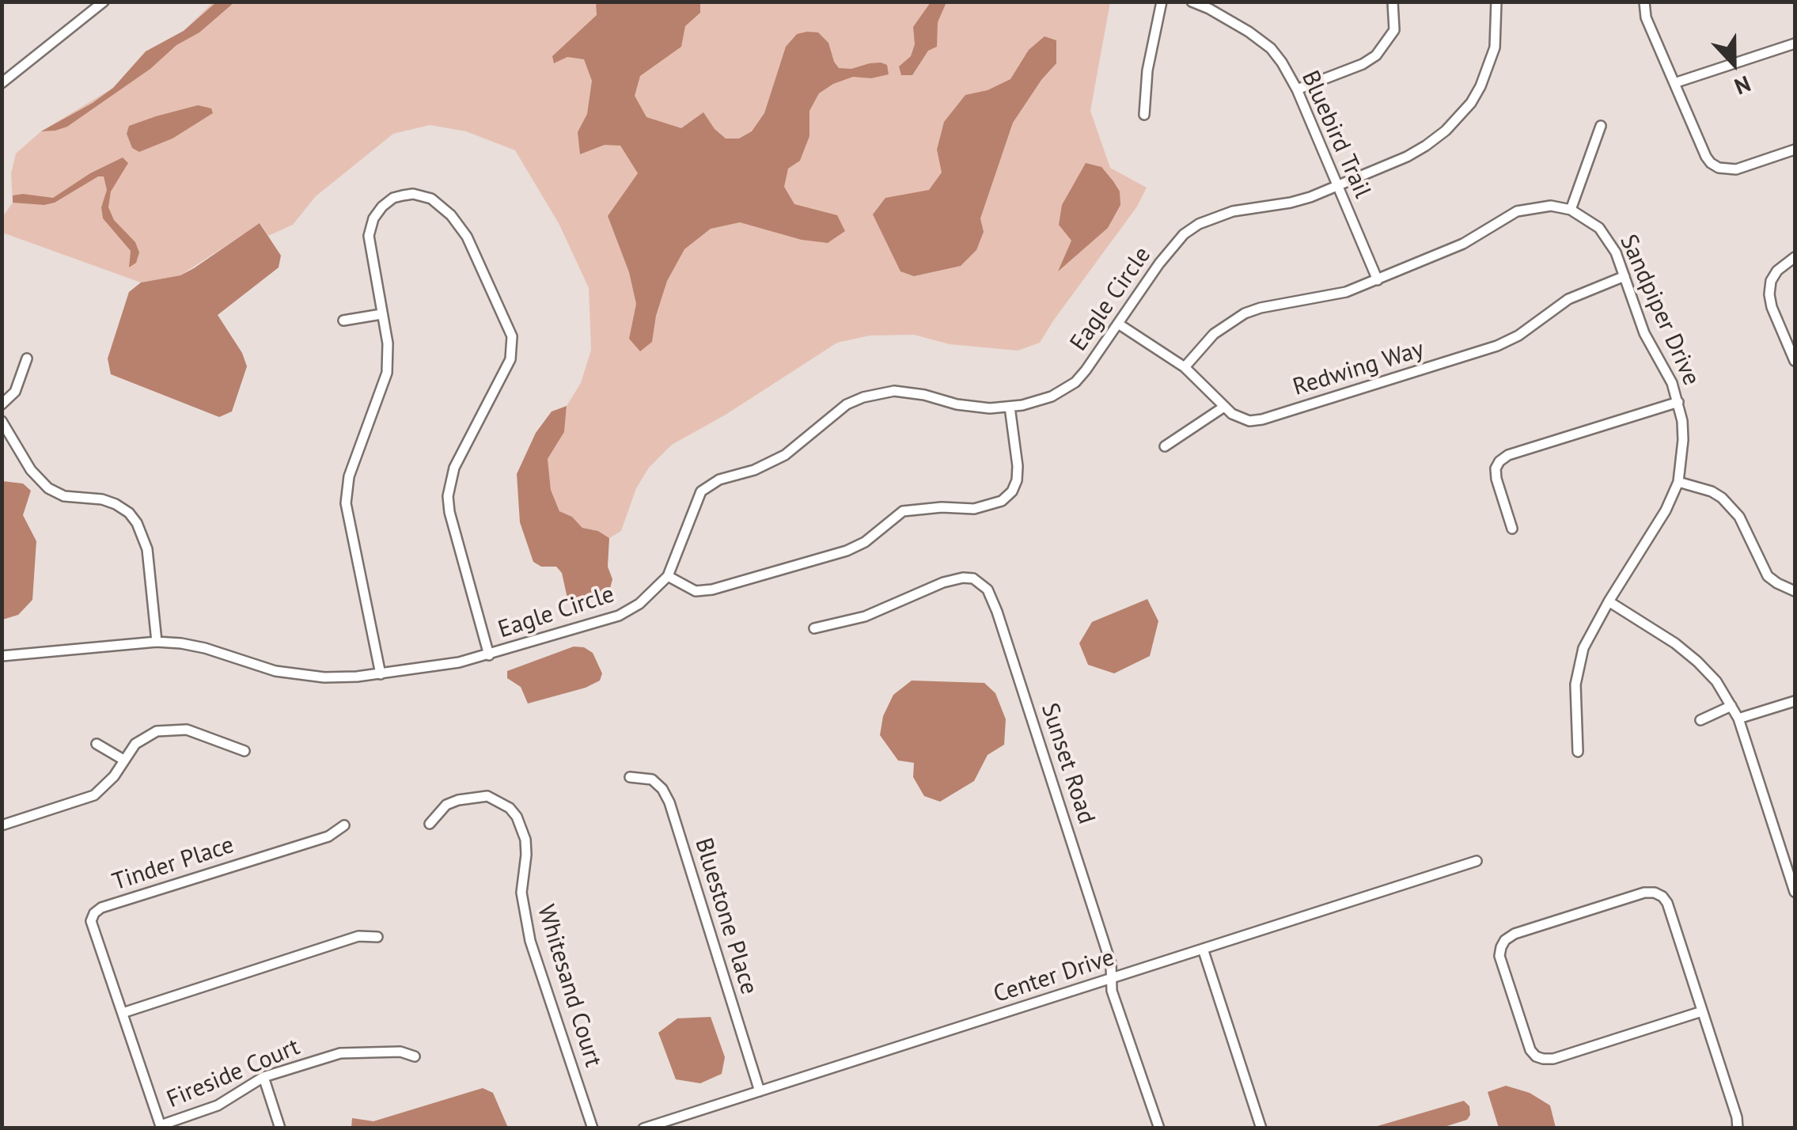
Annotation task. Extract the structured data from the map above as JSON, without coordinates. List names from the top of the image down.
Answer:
{
  "streets": {
    "street": [
      "Bluebird Trail",
      "Eagle Circle",
      "Sandpiper Drive",
      "Redwing Way",
      "Sunset Road",
      "Tinder Place",
      "Bluestone Place",
      "Center Drive",
      "Whitesand Court",
      "Fireside Court"
    ]
  },
  "crossings": [
    ["Bluebird Trail", "Eagle Circle"],
    ["Eagle Circle", "Redwing Way"],
    ["Sandpiper Drive", "Redwing Way"],
    ["Sunset Road", "Center Drive"],
    ["Tinder Place", "Fireside Court"],
    ["Bluestone Place", "Center Drive"]
  ],
  "north": "bottom"
}
